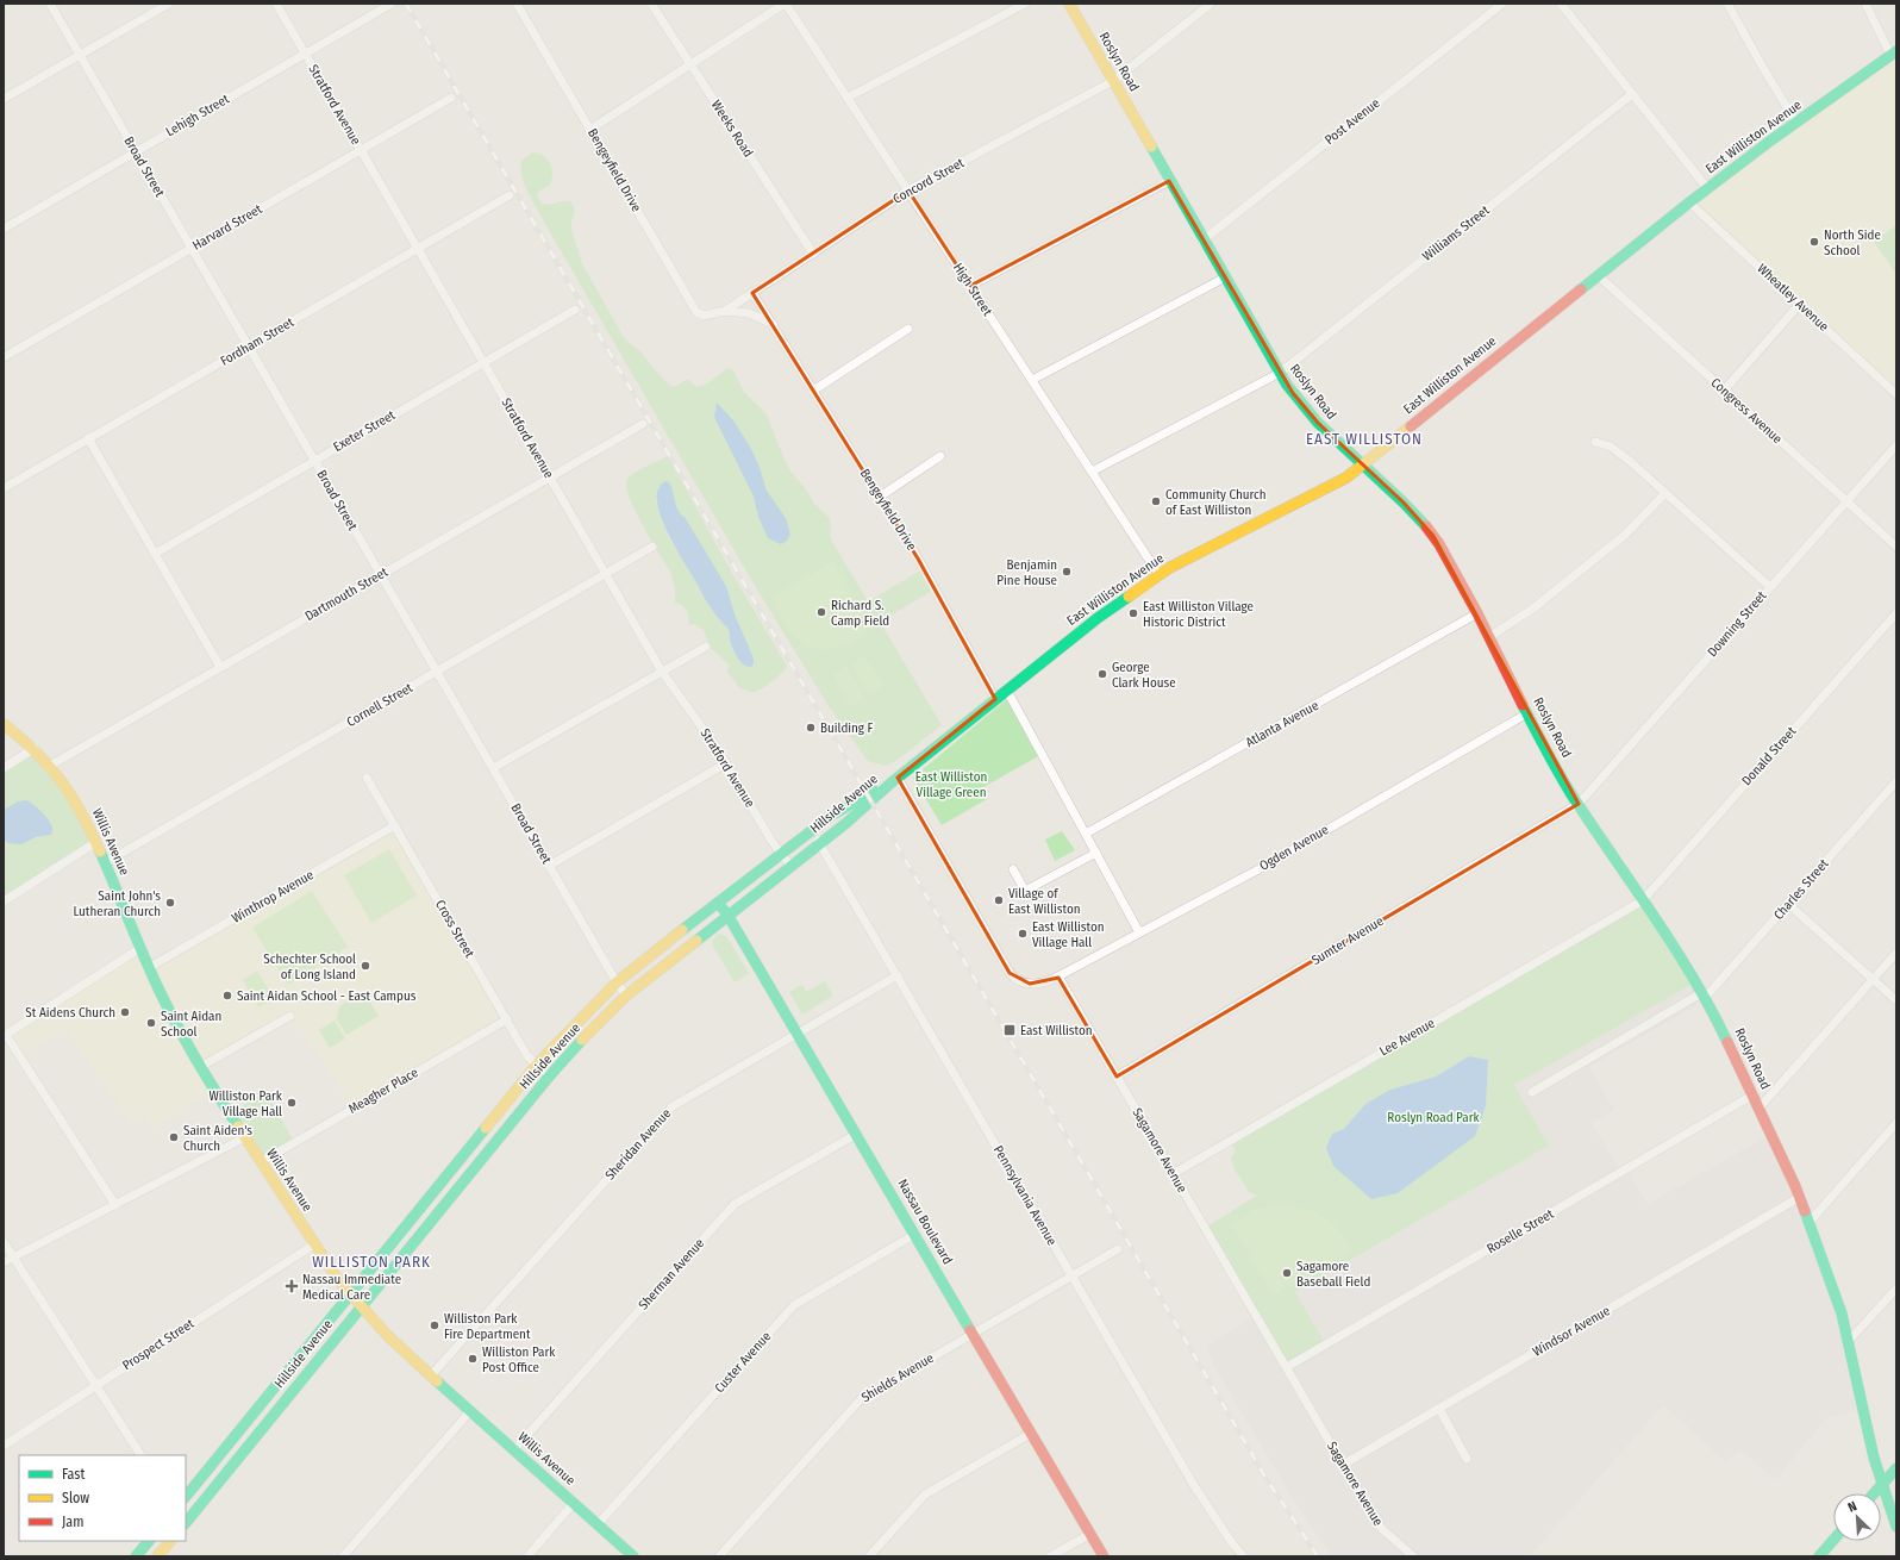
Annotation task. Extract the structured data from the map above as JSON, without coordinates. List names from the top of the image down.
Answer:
{
  "streets": {
    "main road": [
      "Roslyn Road",
      "East Williston Avenue",
      "Hillside Avenue",
      "Willis Avenue",
      "Nassau Boulevard"
    ],
    "street": [
      "Stratford Avenue",
      "Lehigh Street",
      "Post Avenue",
      "Weeks Road",
      "Broad Street",
      "Bengeyfield Drive",
      "Concord Street",
      "Harvard Street",
      "Williams Street",
      "High Street",
      "Wheatley Avenue",
      "Fordham Street",
      "Congress Avenue",
      "Exeter Street",
      "Dartmouth Street",
      "Downing Street",
      "Cornell Street",
      "Atlanta Avenue",
      "Donald Street",
      "Ogden Avenue",
      "Charles Street",
      "Winthrop Avenue",
      "Cross Street",
      "Sumter Avenue",
      "Lee Avenue",
      "Meagher Place",
      "Sheridan Avenue",
      "Sagamore Avenue",
      "Pennsylvania Avenue",
      "Roselle Street",
      "Sherman Avenue",
      "Windsor Avenue",
      "Prospect Street",
      "Custer Avenue",
      "Shields Avenue"
    ]
  },
  "crossings": [
    ["Roslyn Road", "Post Avenue"],
    ["Roslyn Road", "East Williston Avenue"],
    ["Roslyn Road", "Concord Street"],
    ["Roslyn Road", "Williams Street"],
    ["Roslyn Road", "Downing Street"],
    ["Roslyn Road", "Atlanta Avenue"],
    ["Roslyn Road", "Donald Street"],
    ["Roslyn Road", "Ogden Avenue"],
    ["Roslyn Road", "Charles Street"],
    ["Roslyn Road", "Sumter Avenue"],
    ["Roslyn Road", "Lee Avenue"],
    ["Roslyn Road", "Roselle Street"],
    ["Roslyn Road", "Windsor Avenue"],
    ["Stratford Avenue", "Lehigh Street"],
    ["Stratford Avenue", "Harvard Street"],
    ["Stratford Avenue", "Fordham Street"],
    ["Stratford Avenue", "Exeter Street"],
    ["Stratford Avenue", "Dartmouth Street"],
    ["Stratford Avenue", "Cornell Street"],
    ["Stratford Avenue", "Hillside Avenue"],
    ["Lehigh Street", "Broad Street"],
    ["Weeks Road", "Concord Street"],
    ["East Williston Avenue", "Bengeyfield Drive"],
    ["East Williston Avenue", "High Street"],
    ["East Williston Avenue", "Wheatley Avenue"],
    ["East Williston Avenue", "Congress Avenue"],
    ["East Williston Avenue", "Hillside Avenue"],
    ["Broad Street", "Harvard Street"],
    ["Broad Street", "Fordham Street"],
    ["Broad Street", "Exeter Street"],
    ["Broad Street", "Dartmouth Street"],
    ["Broad Street", "Cornell Street"],
    ["Broad Street", "Hillside Avenue"],
    ["Bengeyfield Drive", "Concord Street"],
    ["Concord Street", "High Street"],
    ["Williams Street", "High Street"],
    ["Congress Avenue", "Downing Street"],
    ["Dartmouth Street", "Willis Avenue"],
    ["Downing Street", "Sumter Avenue"],
    ["Cornell Street", "Willis Avenue"],
    ["Donald Street", "Lee Avenue"],
    ["Hillside Avenue", "Willis Avenue"],
    ["Hillside Avenue", "Cross Street"],
    ["Hillside Avenue", "Pennsylvania Avenue"],
    ["Hillside Avenue", "Nassau Boulevard"],
    ["Willis Avenue", "Winthrop Avenue"],
    ["Willis Avenue", "Meagher Place"],
    ["Willis Avenue", "Sheridan Avenue"],
    ["Willis Avenue", "Sherman Avenue"],
    ["Willis Avenue", "Prospect Street"],
    ["Willis Avenue", "Custer Avenue"],
    ["Ogden Avenue", "Sagamore Avenue"],
    ["Winthrop Avenue", "Cross Street"],
    ["Cross Street", "Meagher Place"],
    ["Sumter Avenue", "Sagamore Avenue"],
    ["Lee Avenue", "Sagamore Avenue"],
    ["Sheridan Avenue", "Pennsylvania Avenue"],
    ["Sheridan Avenue", "Nassau Boulevard"],
    ["Sagamore Avenue", "Roselle Street"],
    ["Sagamore Avenue", "Windsor Avenue"],
    ["Pennsylvania Avenue", "Shields Avenue"],
    ["Nassau Boulevard", "Sherman Avenue"],
    ["Nassau Boulevard", "Custer Avenue"],
    ["Nassau Boulevard", "Shields Avenue"]
  ],
  "districts": ["EAST WILLISTON", "WILLISTON PARK"],
  "parks": ["East Williston Village Green", "Roslyn Road Park"],
  "places": {
    "other": [
      "North Side School",
      "Community Church of East Williston",
      "Benjamin Pine House",
      "Richard S. Camp Field",
      "East Williston Village Historic District",
      "George Clark House",
      "Building F",
      "Village of East Williston",
      "Saint John's Lutheran Church",
      "East Williston Village Hall",
      "Schechter School of Long Island",
      "Saint Aidan School - East Campus",
      "St Aidens Church",
      "Saint Aidan School",
      "Williston Park Village Hall",
      "Saint Aiden's Church",
      "Sagamore Baseball Field",
      "Williston Park Fire Department",
      "Williston Park Post Office"
    ],
    "transit": ["East Williston"],
    "health": ["Nassau Immediate Medical Care"]
  },
  "legend": ["Fast", "Slow", "Jam"],
  "north": "top left"
}
